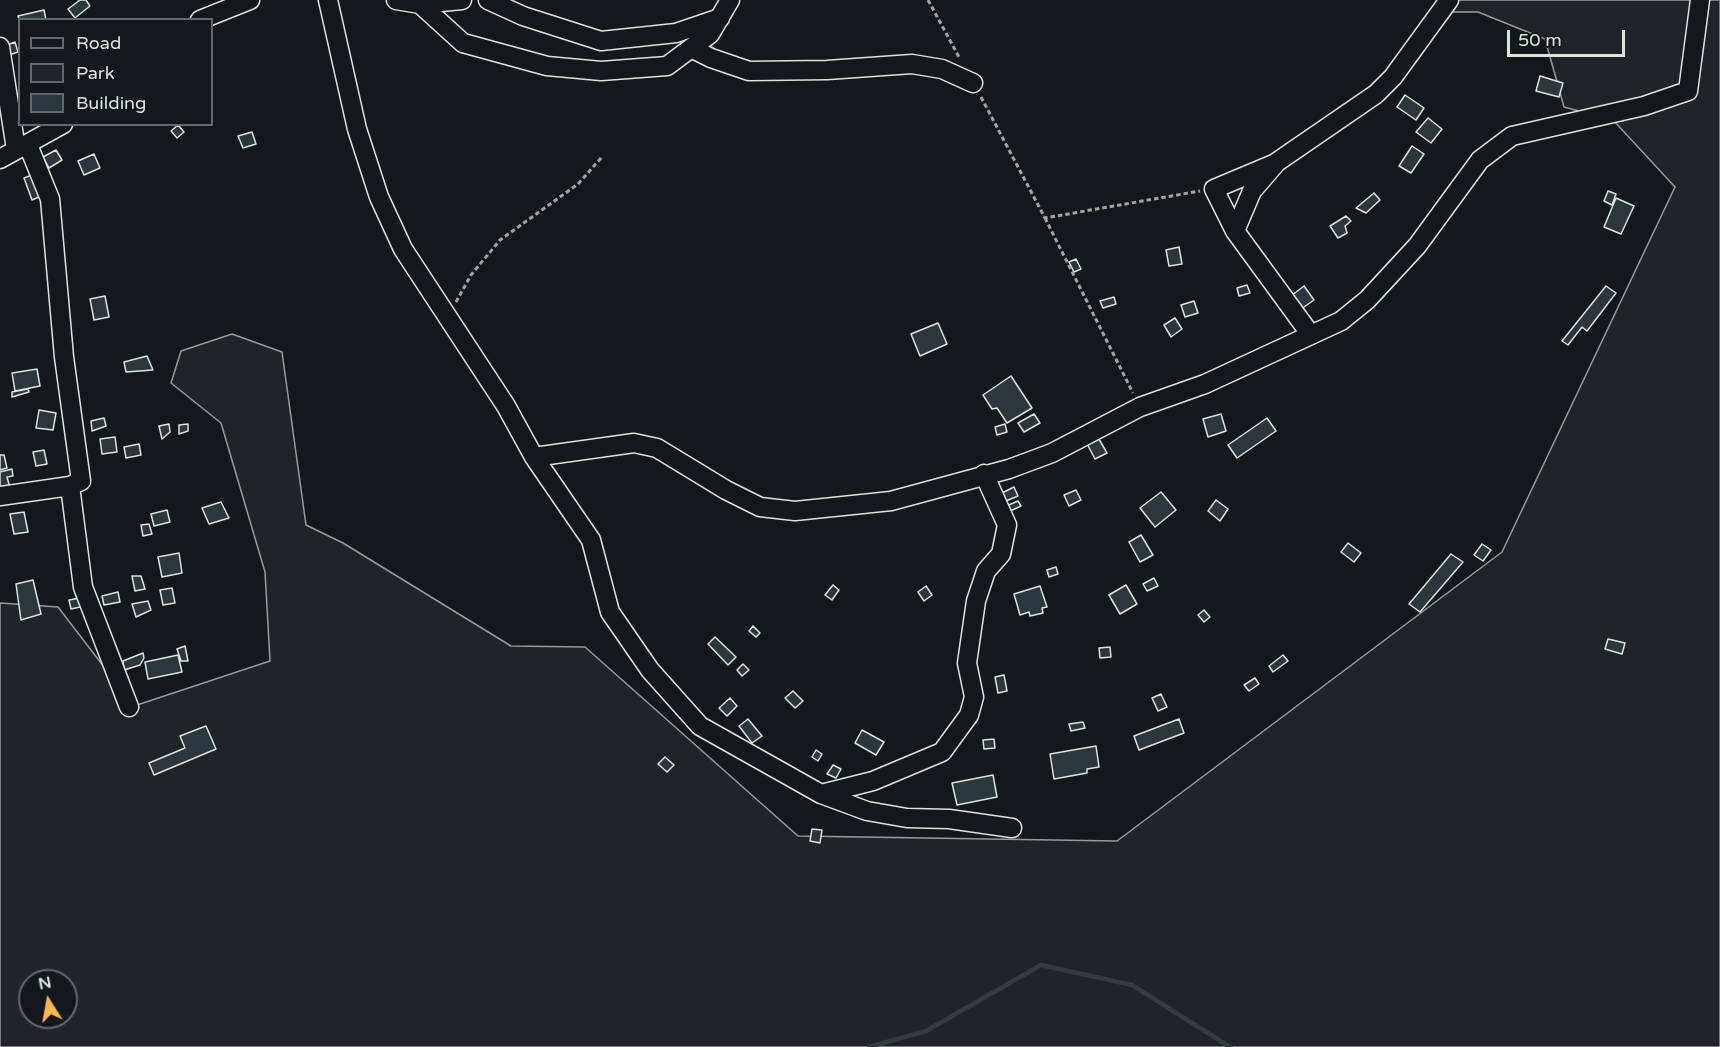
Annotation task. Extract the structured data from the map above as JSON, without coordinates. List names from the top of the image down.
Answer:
{
  "legend": ["Road", "Park", "Building"],
  "scale_bar": "50 m",
  "north": "top"
}
